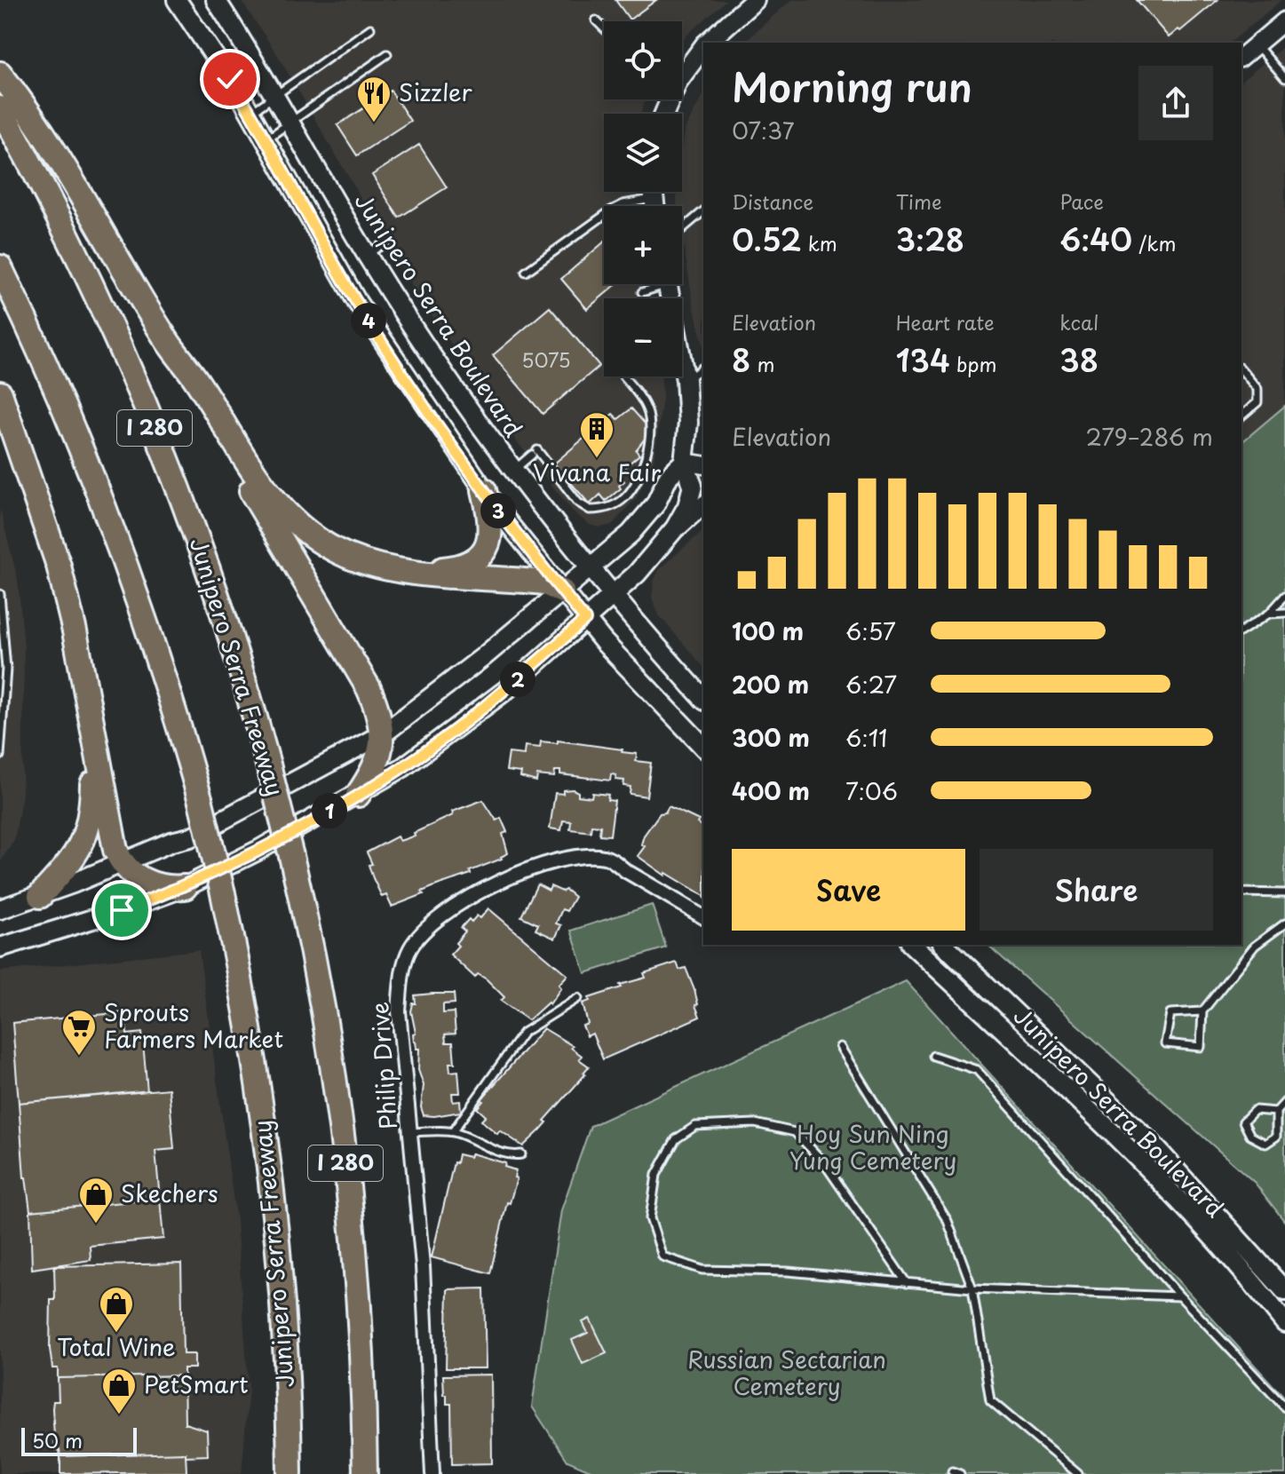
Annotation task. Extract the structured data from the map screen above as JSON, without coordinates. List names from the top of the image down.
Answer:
{
  "streets": {
    "highway": ["I 280", "Junipero Serra Freeway"],
    "main road": ["Junipero Serra Boulevard"],
    "street": ["Philip Drive"]
  },
  "parks": ["Hoy Sun Ning Yung Cemetery", "Russian Sectarian Cemetery"],
  "places": {
    "restaurant": ["Sizzler"],
    "building": ["Vivana Fair"],
    "supermarket": ["Sprouts Farmers Market"],
    "shop": ["Skechers", "Total Wine", "PetSmart"]
  },
  "house_numbers": ["5075"],
  "scale_bar": "50 m",
  "page": {
    "map_buttons": ["+", "−"],
    "heading": ["Morning run", "07:37"],
    "stats": [
      ["Distance", "0.52 km"],
      ["Time", "3:28"],
      ["Pace", "6:40 /km"],
      ["Elevation", "8 m"],
      ["Heart rate", "134 bpm"],
      ["kcal", "38"]
    ],
    "pins": [
      "4",
      "3",
      "2",
      "1"
    ],
    "chart": ["Elevation", "279–286 m"],
    "list": [
      {
        "name": "100 m",
        "note": "6:57"
      },
      {
        "name": "200 m",
        "note": "6:27"
      },
      {
        "name": "300 m",
        "note": "6:11"
      },
      {
        "name": "400 m",
        "note": "7:06"
      }
    ],
    "buttons": ["Save", "Share"],
    "scale": "50 m"
  }
}
